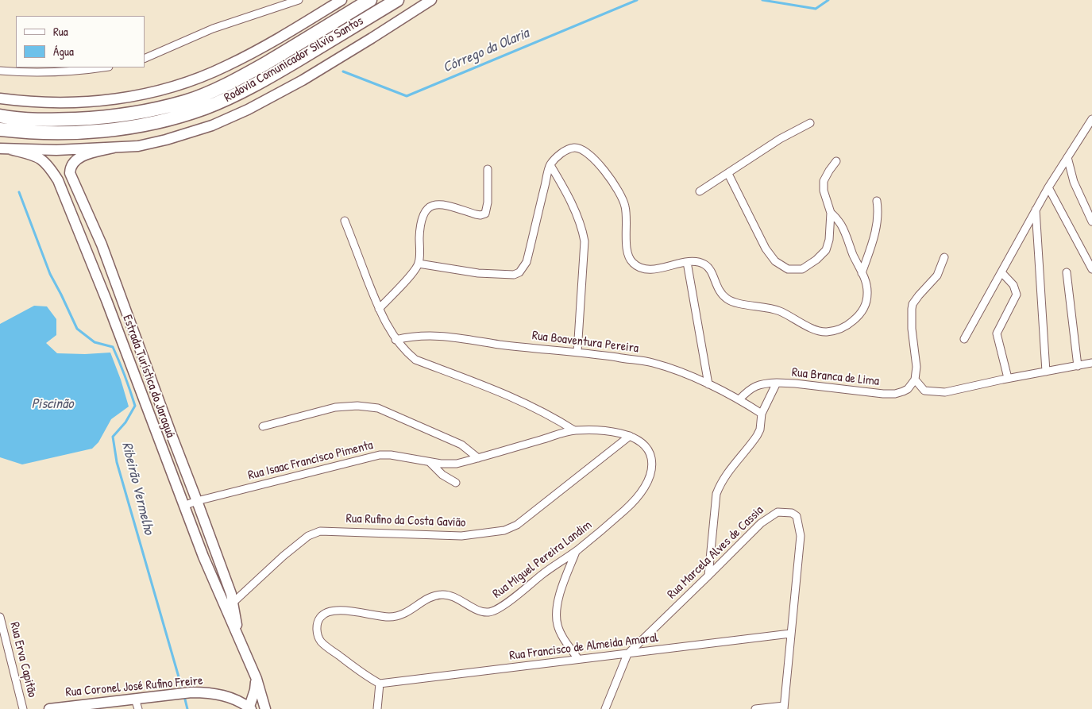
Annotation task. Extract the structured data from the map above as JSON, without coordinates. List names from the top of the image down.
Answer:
{
  "streets": {
    "highway": ["Rodovia Comunicador Silvio Santos"],
    "main road": ["Estrada Turística do Jaraguá", "Rua Coronel José Rufino Freire"],
    "street": [
      "Rua Boaventura Pereira",
      "Rua Branca de Lima",
      "Rua Isaac Francisco Pimenta",
      "Rua Rufino da Costa Gavião",
      "Rua Marcela Alves de Cassia",
      "Rua Miguel Pereira Landim",
      "Rua Francisco de Almeida Amaral",
      "Rua Erva Capitão"
    ]
  },
  "crossings": [
    ["Rua Boaventura Pereira", "Rua Branca de Lima"],
    ["Estrada Turística do Jaraguá", "Rua Isaac Francisco Pimenta"],
    ["Estrada Turística do Jaraguá", "Rua Rufino da Costa Gavião"],
    ["Rua Branca de Lima", "Rua Marcela Alves de Cassia"],
    ["Rua Isaac Francisco Pimenta", "Rua Rufino da Costa Gavião"],
    ["Rua Isaac Francisco Pimenta", "Rua Miguel Pereira Landim"],
    ["Rua Rufino da Costa Gavião", "Rua Miguel Pereira Landim"],
    ["Rua Marcela Alves de Cassia", "Rua Francisco de Almeida Amaral"],
    ["Rua Miguel Pereira Landim", "Rua Francisco de Almeida Amaral"]
  ],
  "water": ["Córrego da Olaria", "Piscinão", "Ribeirão Vermelho"],
  "legend": ["Rua", "Água"]
}
